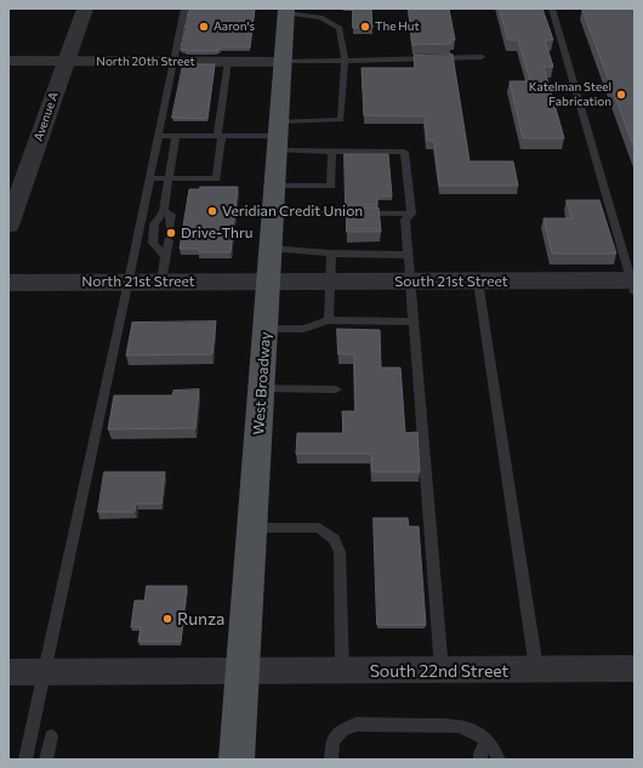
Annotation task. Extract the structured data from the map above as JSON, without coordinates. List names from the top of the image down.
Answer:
{
  "streets": {
    "main road": ["West Broadway"],
    "street": [
      "North 20th Street",
      "Avenue A",
      "North 21st Street",
      "South 21st Street",
      "South 22nd Street"
    ]
  },
  "crossings": [
    ["North 20th Street", "Avenue A"],
    ["North 20th Street", "West Broadway"],
    ["North 21st Street", "South 21st Street"],
    ["North 21st Street", "West Broadway"],
    ["South 21st Street", "West Broadway"],
    ["West Broadway", "South 22nd Street"]
  ],
  "places": [
    "Aaron's",
    "The Hut",
    "Katelman Steel Fabrication",
    "Veridian Credit Union",
    "Drive-Thru",
    "Runza"
  ]
}
